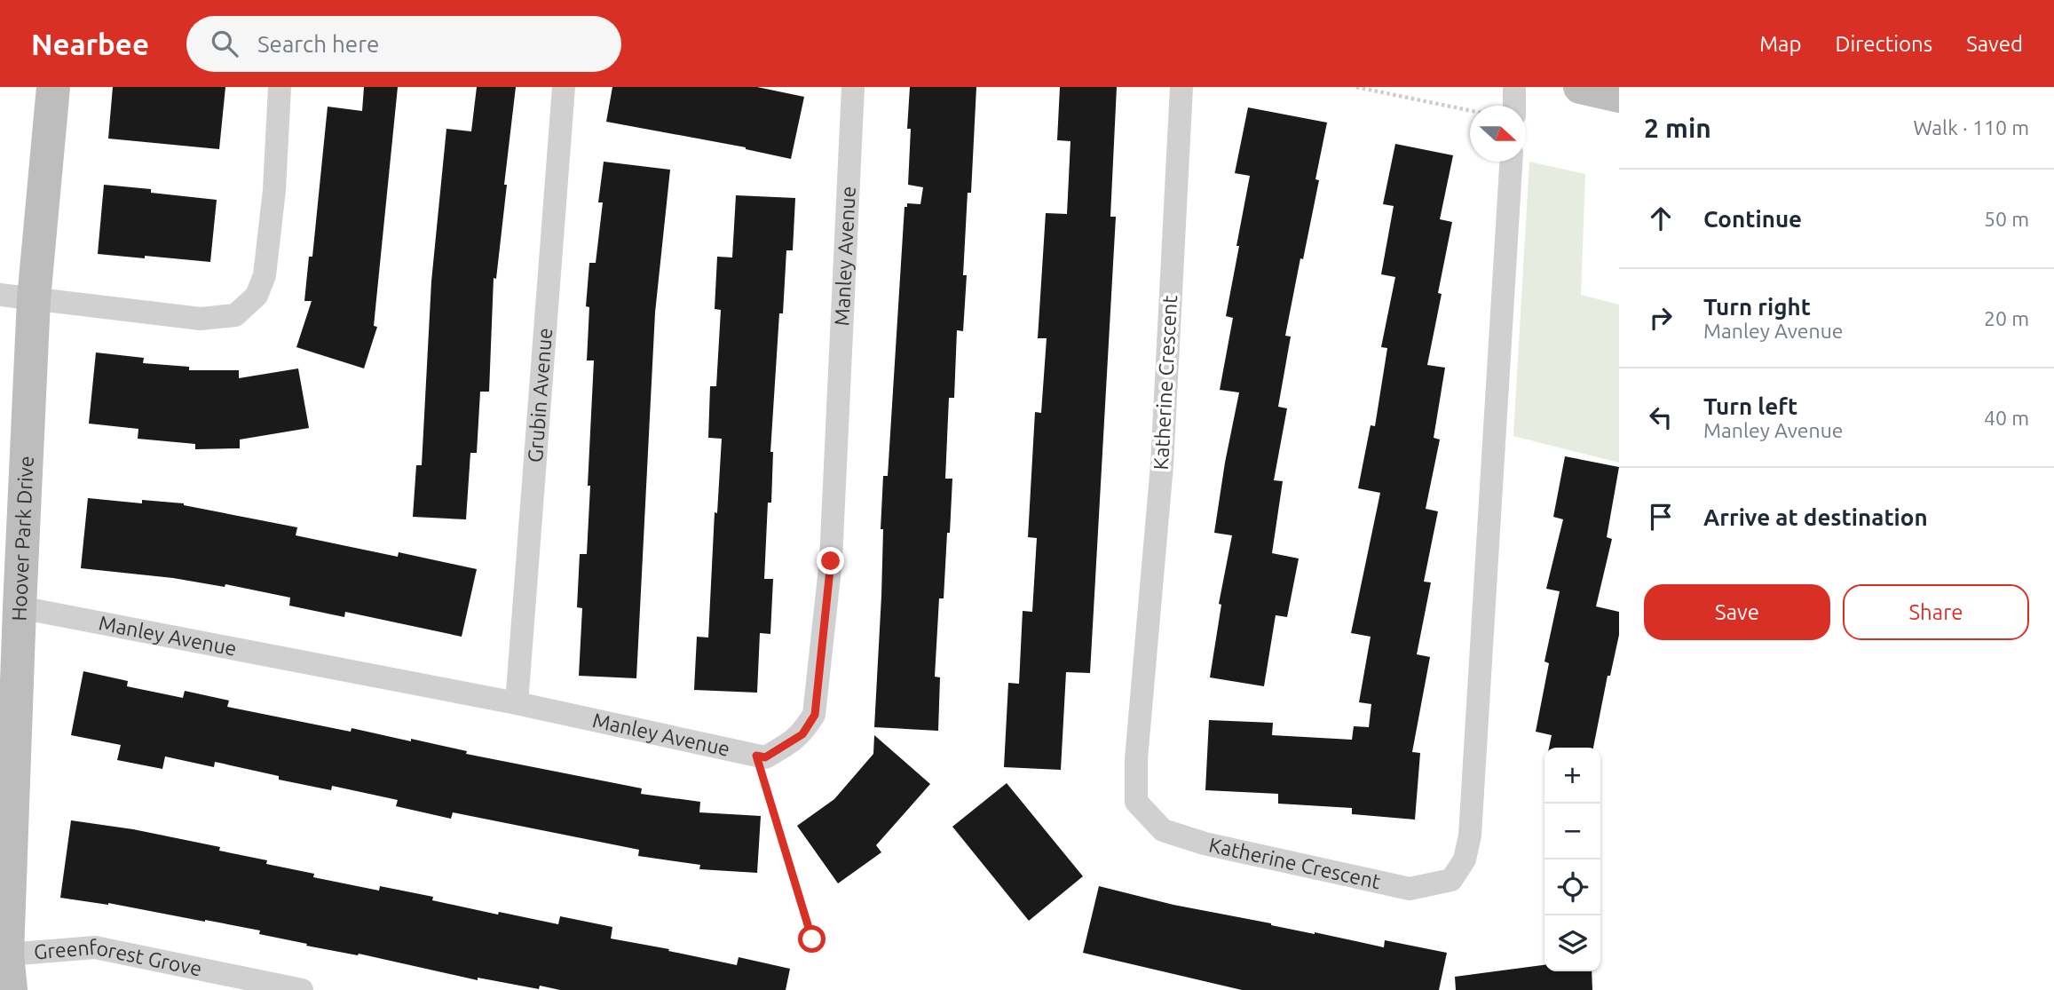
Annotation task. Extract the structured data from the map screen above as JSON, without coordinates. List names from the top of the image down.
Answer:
{
  "streets": {
    "street": [
      "Manley Avenue",
      "Katherine Crescent",
      "Grubin Avenue",
      "Hoover Park Drive",
      "Greenforest Grove"
    ]
  },
  "crossings": [
    ["Manley Avenue", "Grubin Avenue"],
    ["Manley Avenue", "Hoover Park Drive"],
    ["Hoover Park Drive", "Greenforest Grove"]
  ],
  "north": "right",
  "page": {
    "header": "Nearbee",
    "search": "Search here",
    "nav": ["Map", "Directions", "Saved"],
    "heading": ["2 min", "Walk · 110 m"],
    "list": [
      ["Continue", "50 m"],
      ["Turn right", "Manley Avenue", "20 m"],
      ["Turn left", "Manley Avenue", "40 m"],
      "Arrive at destination"
    ],
    "buttons": ["Save", "Share"],
    "map_buttons": ["+", "−"]
  }
}
